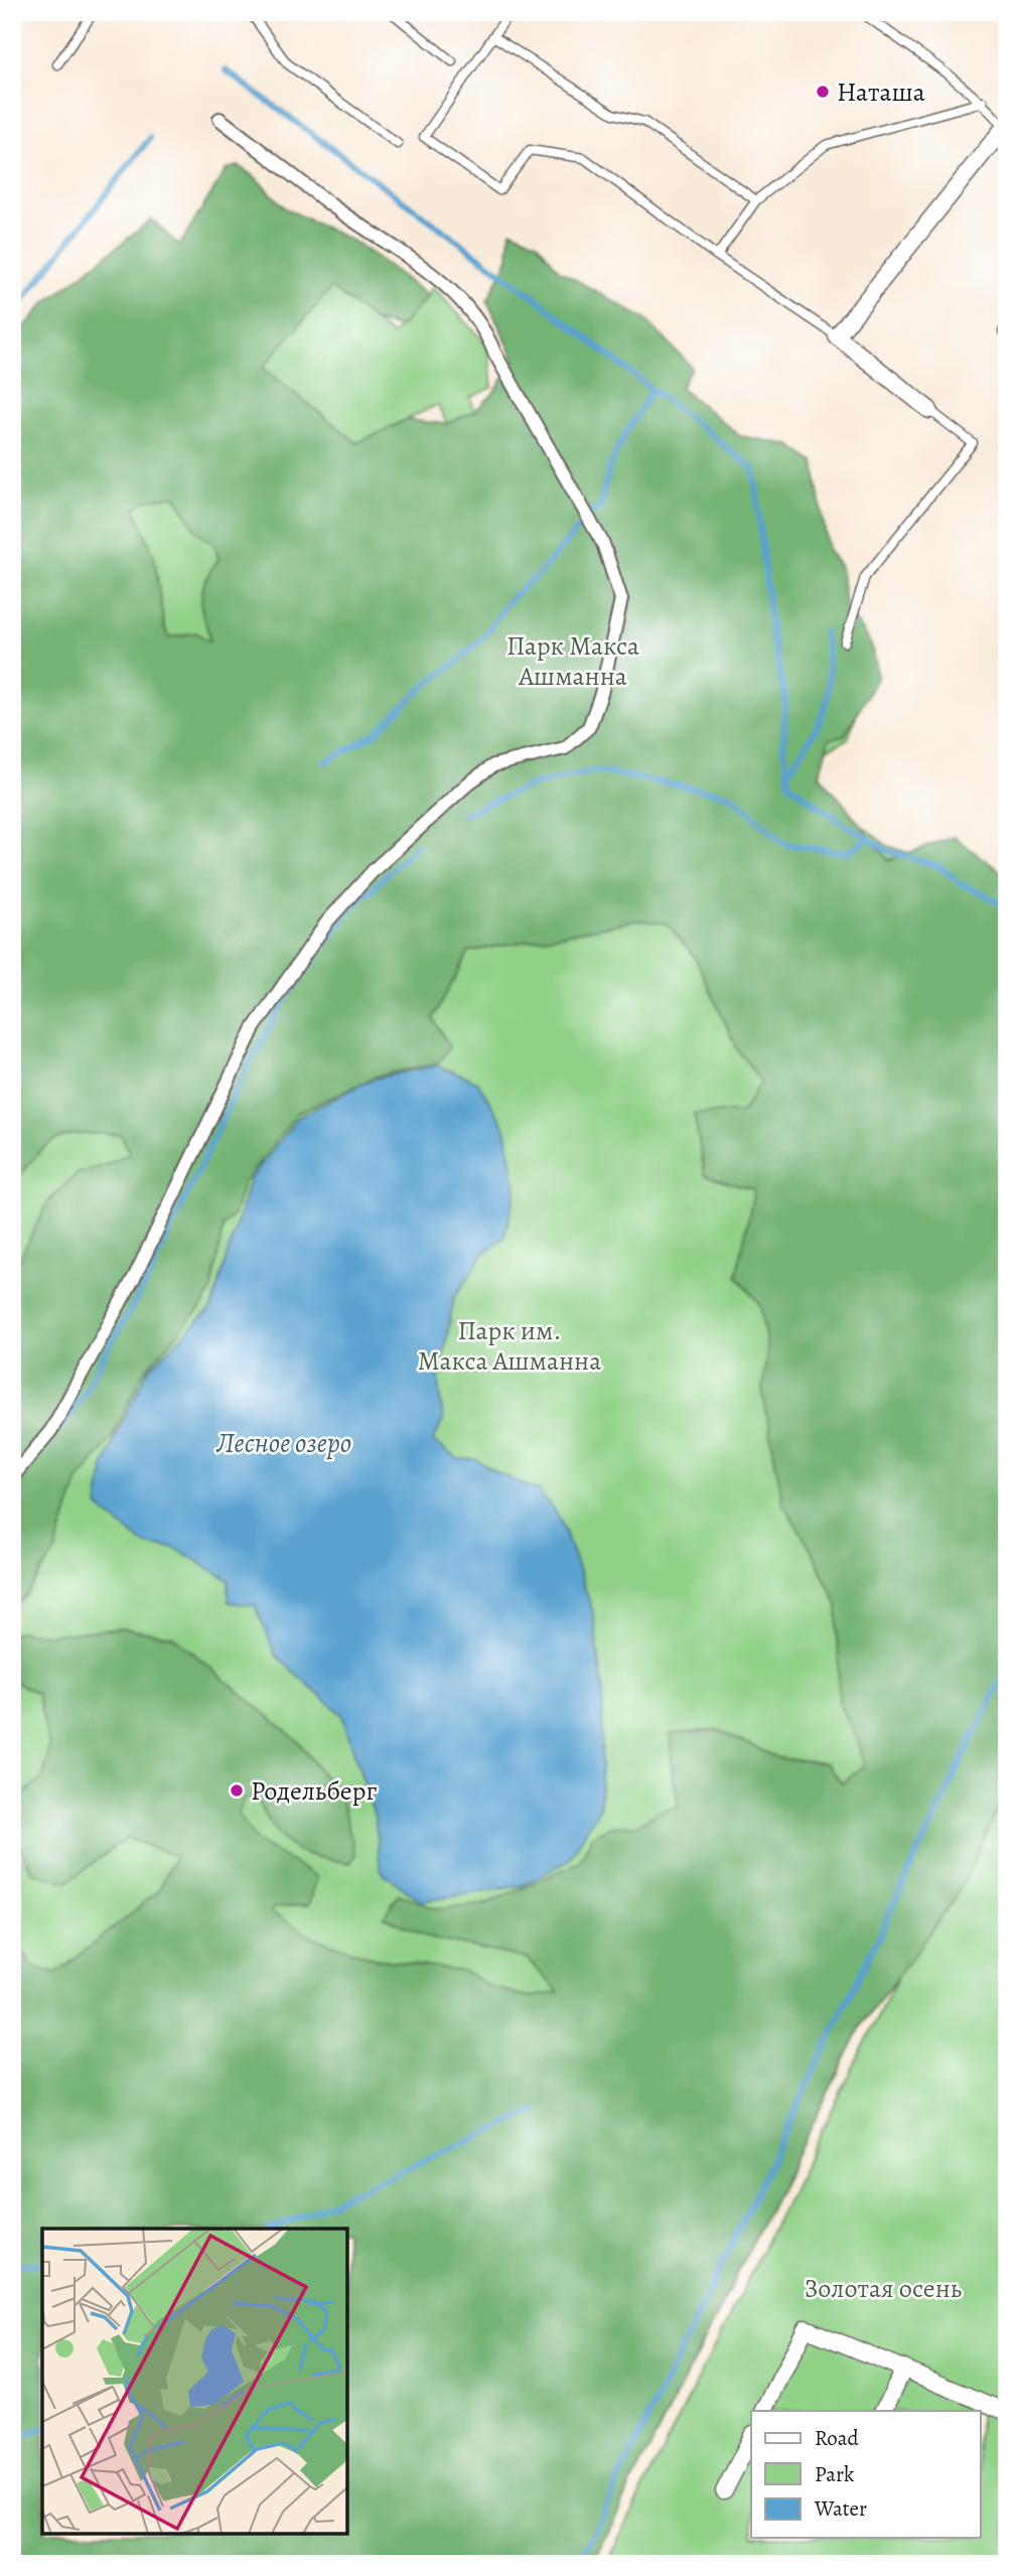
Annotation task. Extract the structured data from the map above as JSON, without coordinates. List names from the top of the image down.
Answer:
{
  "water": ["Лесное озеро"],
  "parks": ["Парк Макса Ашманна", "Парк им. Макса Ашманна", "Золотая осень"],
  "places": ["Наташа", "Родельберг"],
  "legend": ["Road", "Park", "Water"]
}
